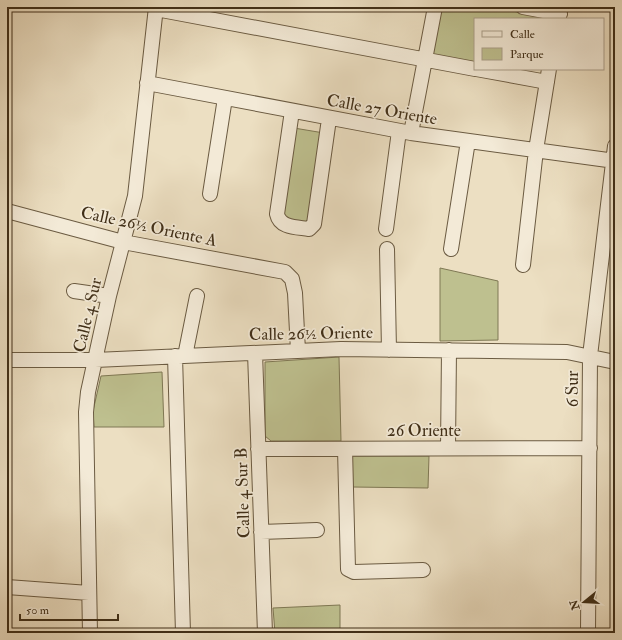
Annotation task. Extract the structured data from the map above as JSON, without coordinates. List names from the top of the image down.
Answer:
{
  "streets": {
    "street": [
      "Calle 27 Oriente",
      "Calle 26½ Oriente A",
      "Calle 4 Sur",
      "Calle 26½ Oriente",
      "6 Sur",
      "26 Oriente",
      "Calle 4 Sur B"
    ]
  },
  "crossings": [
    ["Calle 27 Oriente", "Calle 4 Sur"],
    ["Calle 27 Oriente", "6 Sur"],
    ["Calle 26½ Oriente A", "Calle 4 Sur"],
    ["Calle 26½ Oriente A", "Calle 26½ Oriente"],
    ["Calle 4 Sur", "Calle 26½ Oriente"],
    ["Calle 26½ Oriente", "6 Sur"],
    ["Calle 26½ Oriente", "Calle 4 Sur B"],
    ["6 Sur", "26 Oriente"],
    ["26 Oriente", "Calle 4 Sur B"]
  ],
  "legend": ["Calle", "Parque"],
  "scale_bar": "50 m",
  "north": "left"
}
